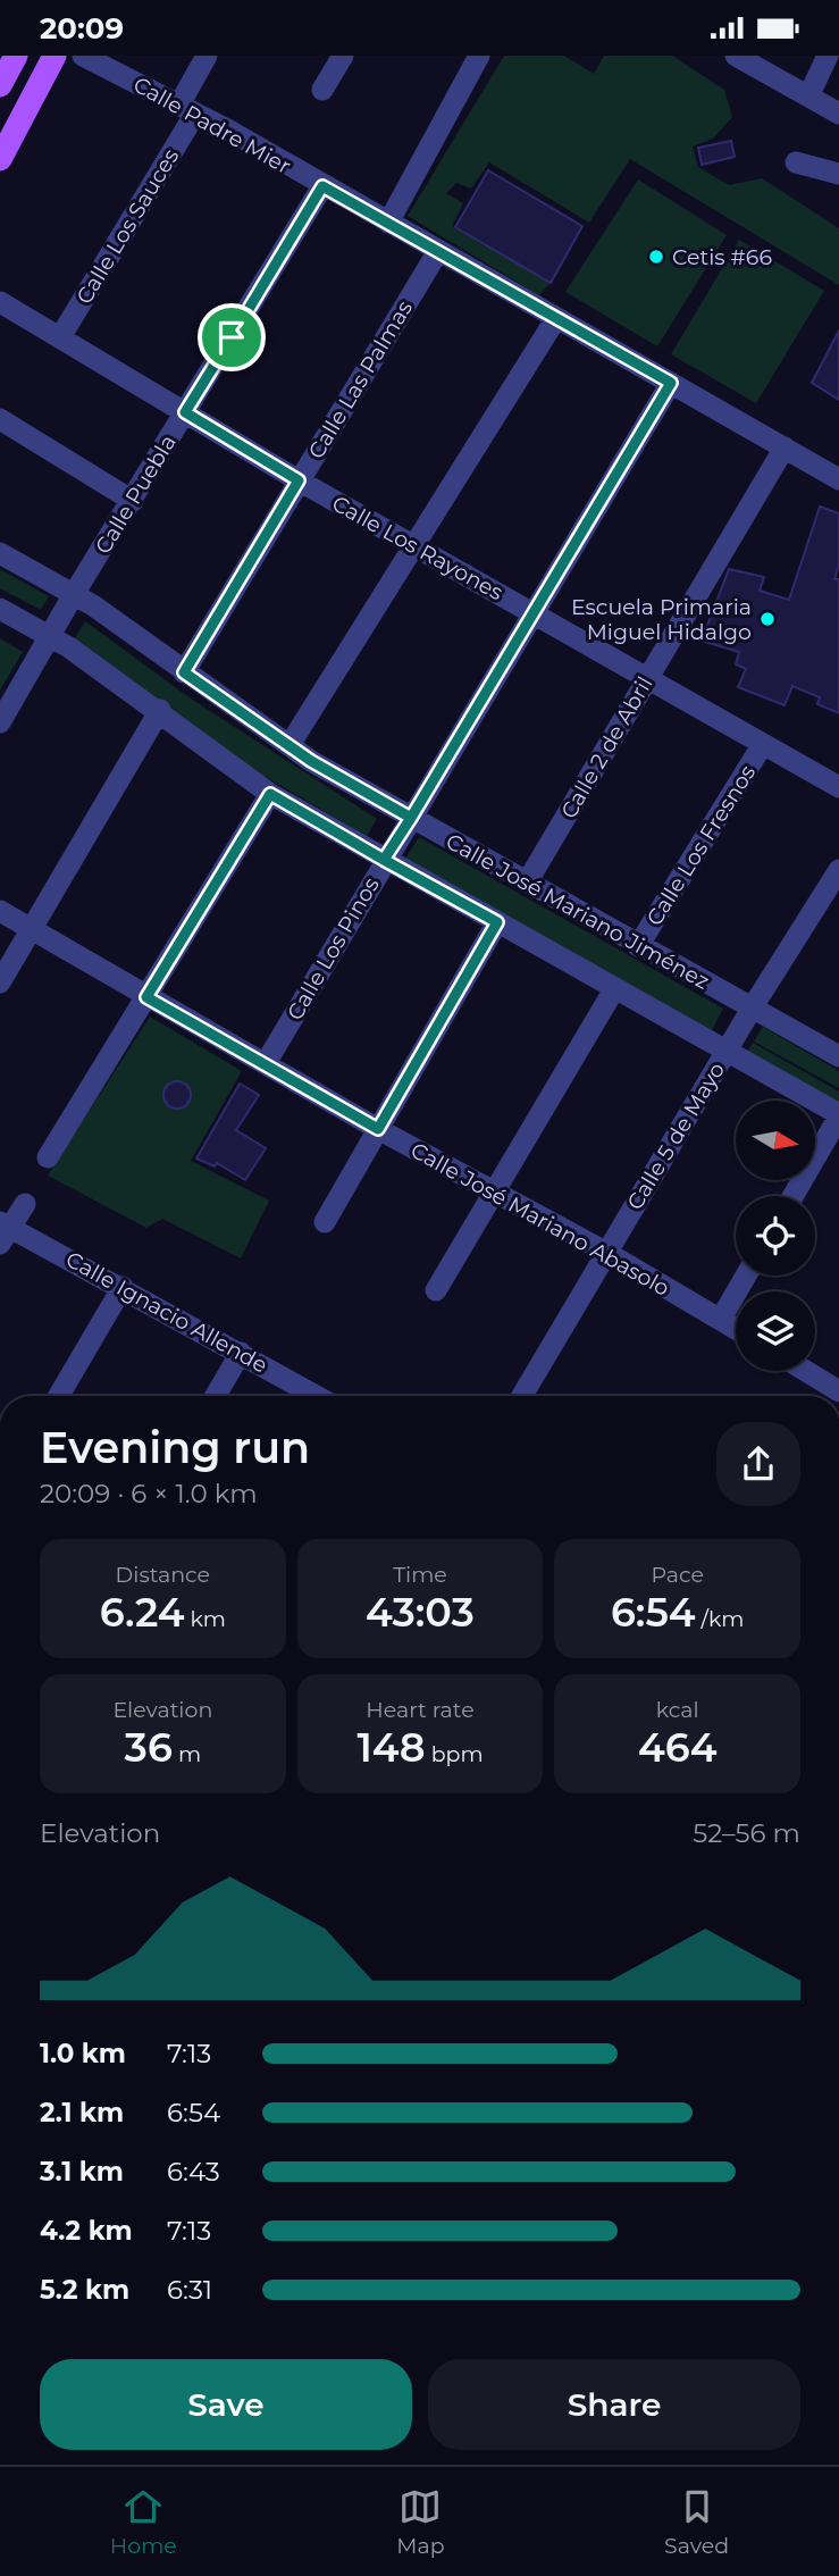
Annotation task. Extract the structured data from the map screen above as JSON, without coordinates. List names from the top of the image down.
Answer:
{
  "streets": {
    "street": [
      "Calle Padre Mier",
      "Calle Los Sauces",
      "Calle Las Palmas",
      "Calle Puebla",
      "Calle Los Rayones",
      "Calle 2 de Abril",
      "Calle Los Fresnos",
      "Calle José Mariano Jiménez",
      "Calle Los Pinos",
      "Calle 5 de Mayo",
      "Calle José Mariano Abasolo",
      "Calle Ignacio Allende"
    ]
  },
  "crossings": [
    ["Calle Padre Mier", "Calle Los Sauces"],
    ["Calle Padre Mier", "Calle Las Palmas"],
    ["Calle Padre Mier", "Calle Puebla"],
    ["Calle Padre Mier", "Calle 2 de Abril"],
    ["Calle Padre Mier", "Calle Los Pinos"],
    ["Calle Los Sauces", "Calle Los Rayones"],
    ["Calle Las Palmas", "Calle Los Rayones"],
    ["Calle Las Palmas", "Calle José Mariano Jiménez"],
    ["Calle Puebla", "Calle Los Rayones"],
    ["Calle Puebla", "Calle José Mariano Jiménez"],
    ["Calle Los Rayones", "Calle 2 de Abril"],
    ["Calle Los Rayones", "Calle Los Fresnos"],
    ["Calle Los Rayones", "Calle Los Pinos"],
    ["Calle 2 de Abril", "Calle José Mariano Jiménez"],
    ["Calle Los Fresnos", "Calle José Mariano Jiménez"],
    ["Calle José Mariano Jiménez", "Calle Los Pinos"],
    ["Calle José Mariano Jiménez", "Calle 5 de Mayo"],
    ["Calle Los Pinos", "Calle José Mariano Abasolo"],
    ["Calle 5 de Mayo", "Calle José Mariano Abasolo"]
  ],
  "places": ["Cetis #66", "Escuela Primaria Miguel Hidalgo"],
  "north": "right",
  "page": {
    "status": "20:09",
    "heading": ["Evening run", "20:09 · 6 × 1.0 km"],
    "stats": [
      ["Distance", "6.24 km"],
      ["Time", "43:03"],
      ["Pace", "6:54 /km"],
      ["Elevation", "36 m"],
      ["Heart rate", "148 bpm"],
      ["kcal", "464"]
    ],
    "chart": ["Elevation", "52–56 m"],
    "list": [
      {
        "name": "1.0 km",
        "note": "7:13"
      },
      {
        "name": "2.1 km",
        "note": "6:54"
      },
      {
        "name": "3.1 km",
        "note": "6:43"
      },
      {
        "name": "4.2 km",
        "note": "7:13"
      },
      {
        "name": "5.2 km",
        "note": "6:31"
      }
    ],
    "buttons": ["Save", "Share"],
    "tabs": ["Home", "Map", "Saved"]
  }
}
